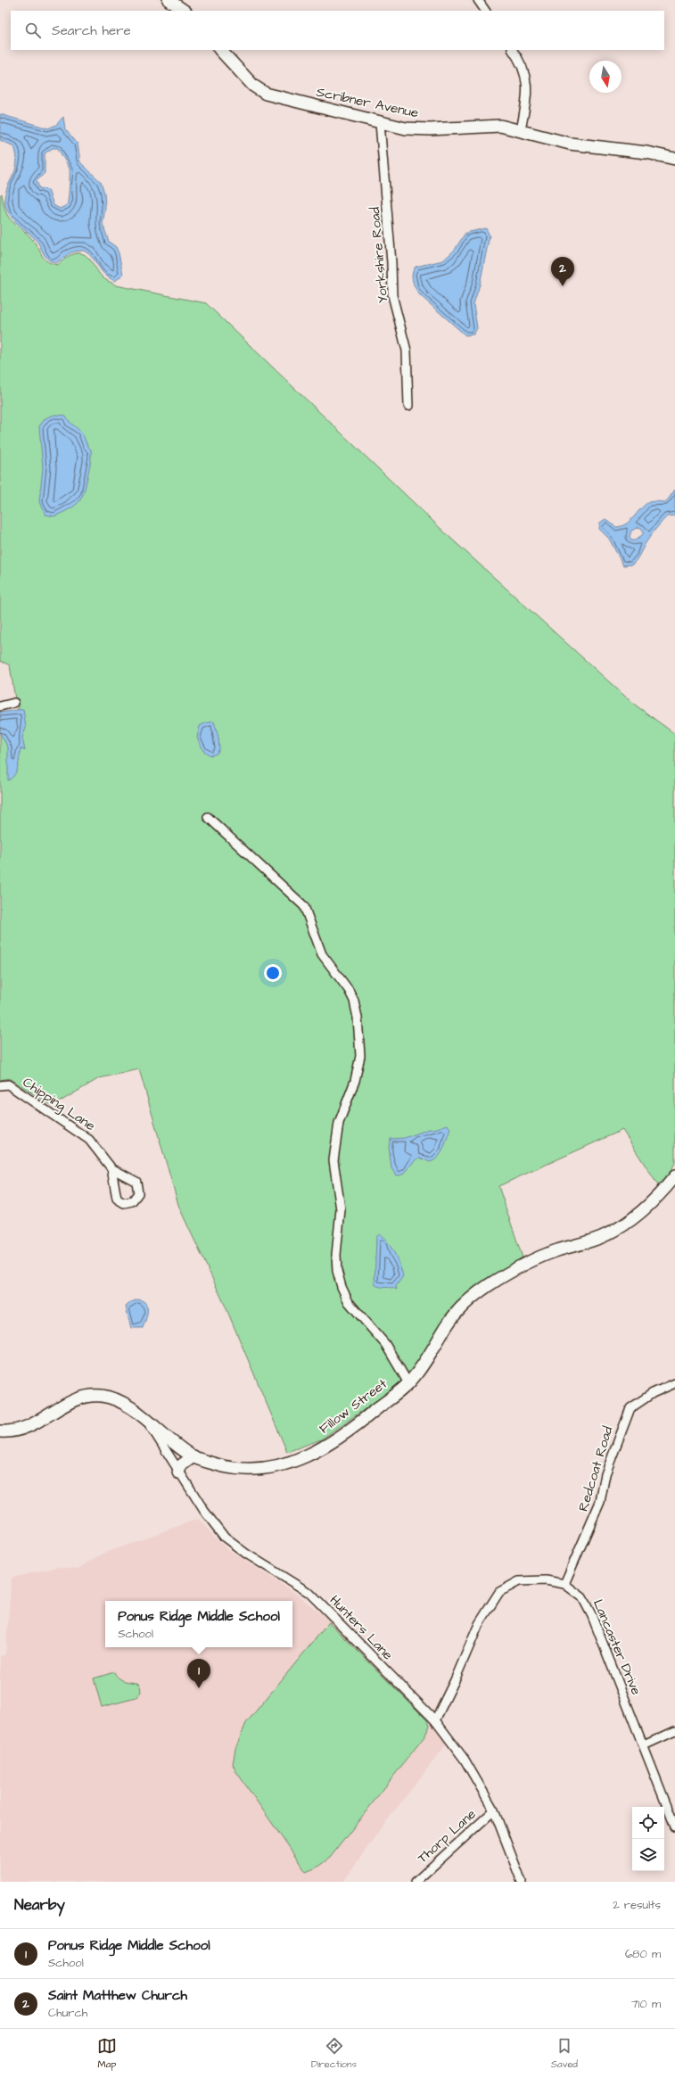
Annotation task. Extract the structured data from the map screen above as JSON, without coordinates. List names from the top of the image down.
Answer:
{
  "streets": {
    "street": [
      "Scribner Avenue",
      "Yorkshire Road",
      "Chipping Lane",
      "Fillow Street",
      "Redcoat Road",
      "Hunters Lane",
      "Lancaster Drive",
      "Thorp Lane"
    ]
  },
  "crossings": [
    ["Scribner Avenue", "Yorkshire Road"],
    ["Fillow Street", "Hunters Lane"],
    ["Redcoat Road", "Lancaster Drive"],
    ["Hunters Lane", "Lancaster Drive"],
    ["Hunters Lane", "Thorp Lane"]
  ],
  "north": "bottom",
  "page": {
    "search": "Search here",
    "pins": ["2", "1"],
    "popup": ["Ponus Ridge Middle School", "School"],
    "heading": ["Nearby", "2 results"],
    "list": [
      {
        "mark": "1",
        "name": "Ponus Ridge Middle School",
        "note": "School",
        "value": "680 m"
      },
      {
        "mark": "2",
        "name": "Saint Matthew Church",
        "note": "Church",
        "value": "710 m"
      }
    ],
    "nav": ["Map", "Directions", "Saved"]
  }
}
